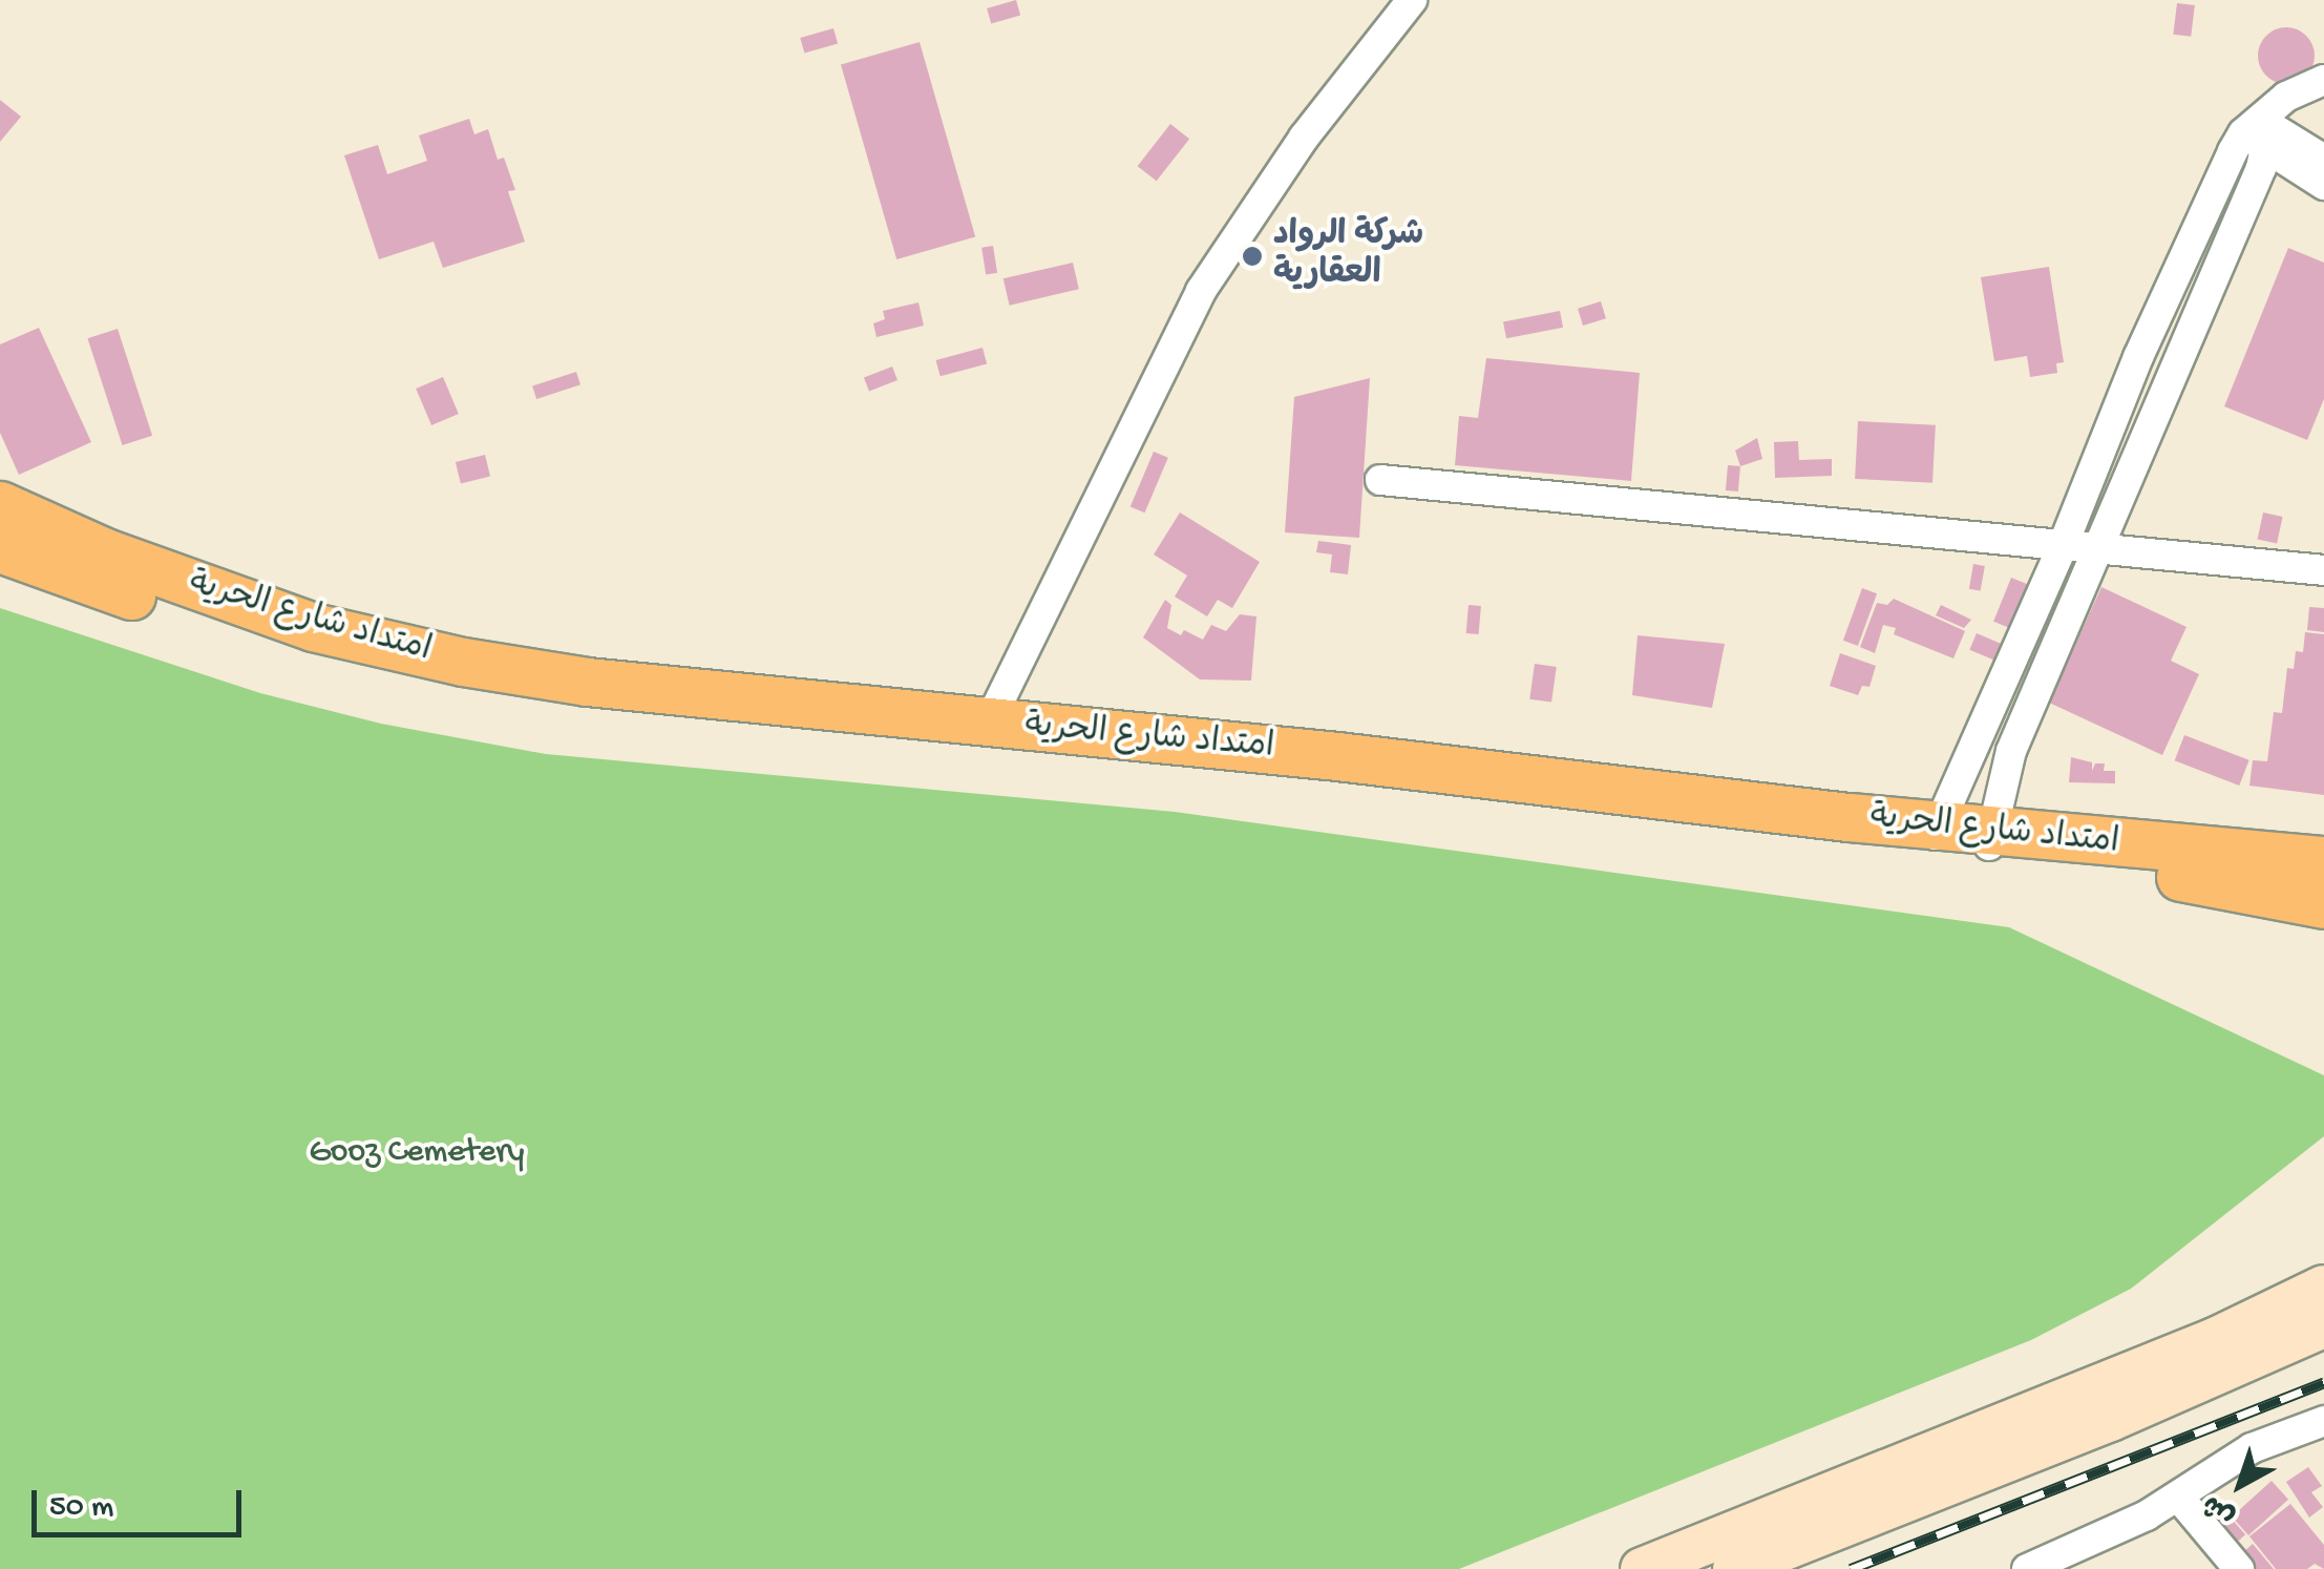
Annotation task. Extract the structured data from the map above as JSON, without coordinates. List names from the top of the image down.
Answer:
{
  "streets": {
    "main road": ["امتداد شارع الحرية"]
  },
  "parks": ["Gooz Cemetery"],
  "places": ["شركة الرواد العقارية"],
  "scale_bar": "50 m",
  "north": "bottom left"
}
